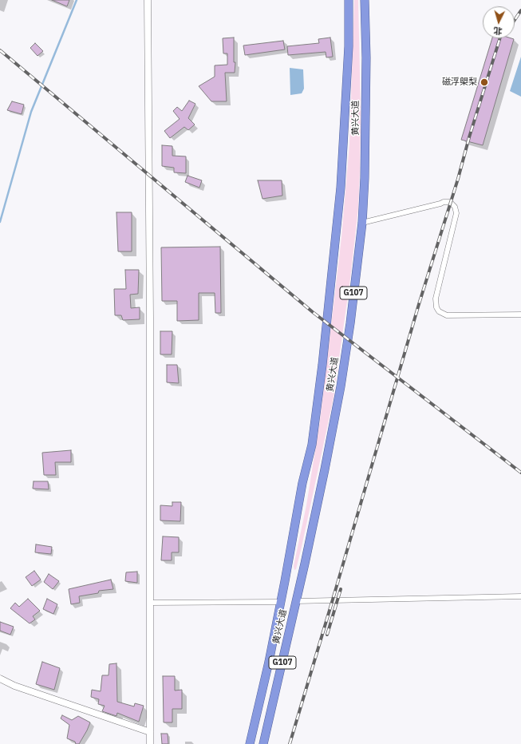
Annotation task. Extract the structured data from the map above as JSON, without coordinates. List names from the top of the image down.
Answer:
{
  "streets": {
    "highway": ["黄兴大道", "G107"]
  },
  "places": ["磁浮㮾梨"],
  "north": "bottom"
}
